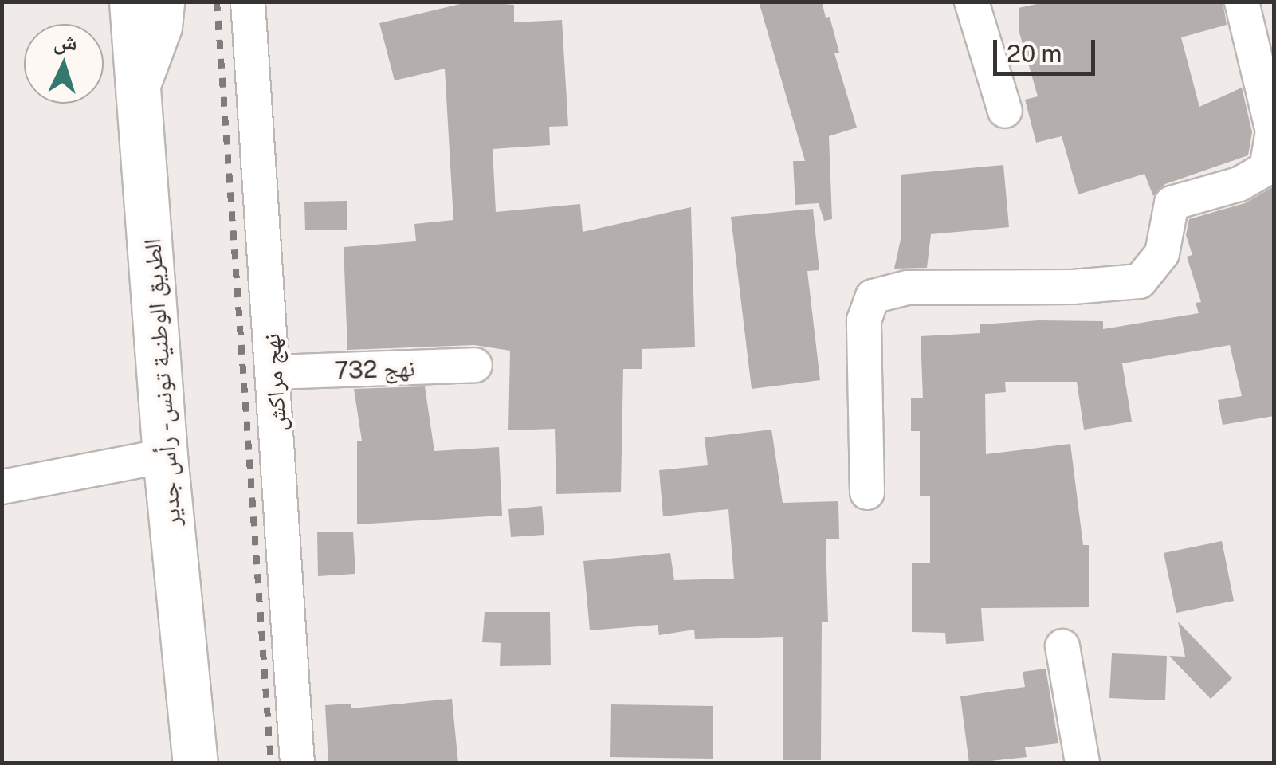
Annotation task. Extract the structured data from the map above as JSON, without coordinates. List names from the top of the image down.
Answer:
{
  "streets": {
    "main road": ["الطريق الوطنية تونس - رأس جدير"],
    "street": ["نهج 732", "نهج مراكش"]
  },
  "crossings": [
    ["نهج 732", "نهج مراكش"]
  ],
  "scale_bar": "20 m",
  "north": "top"
}
